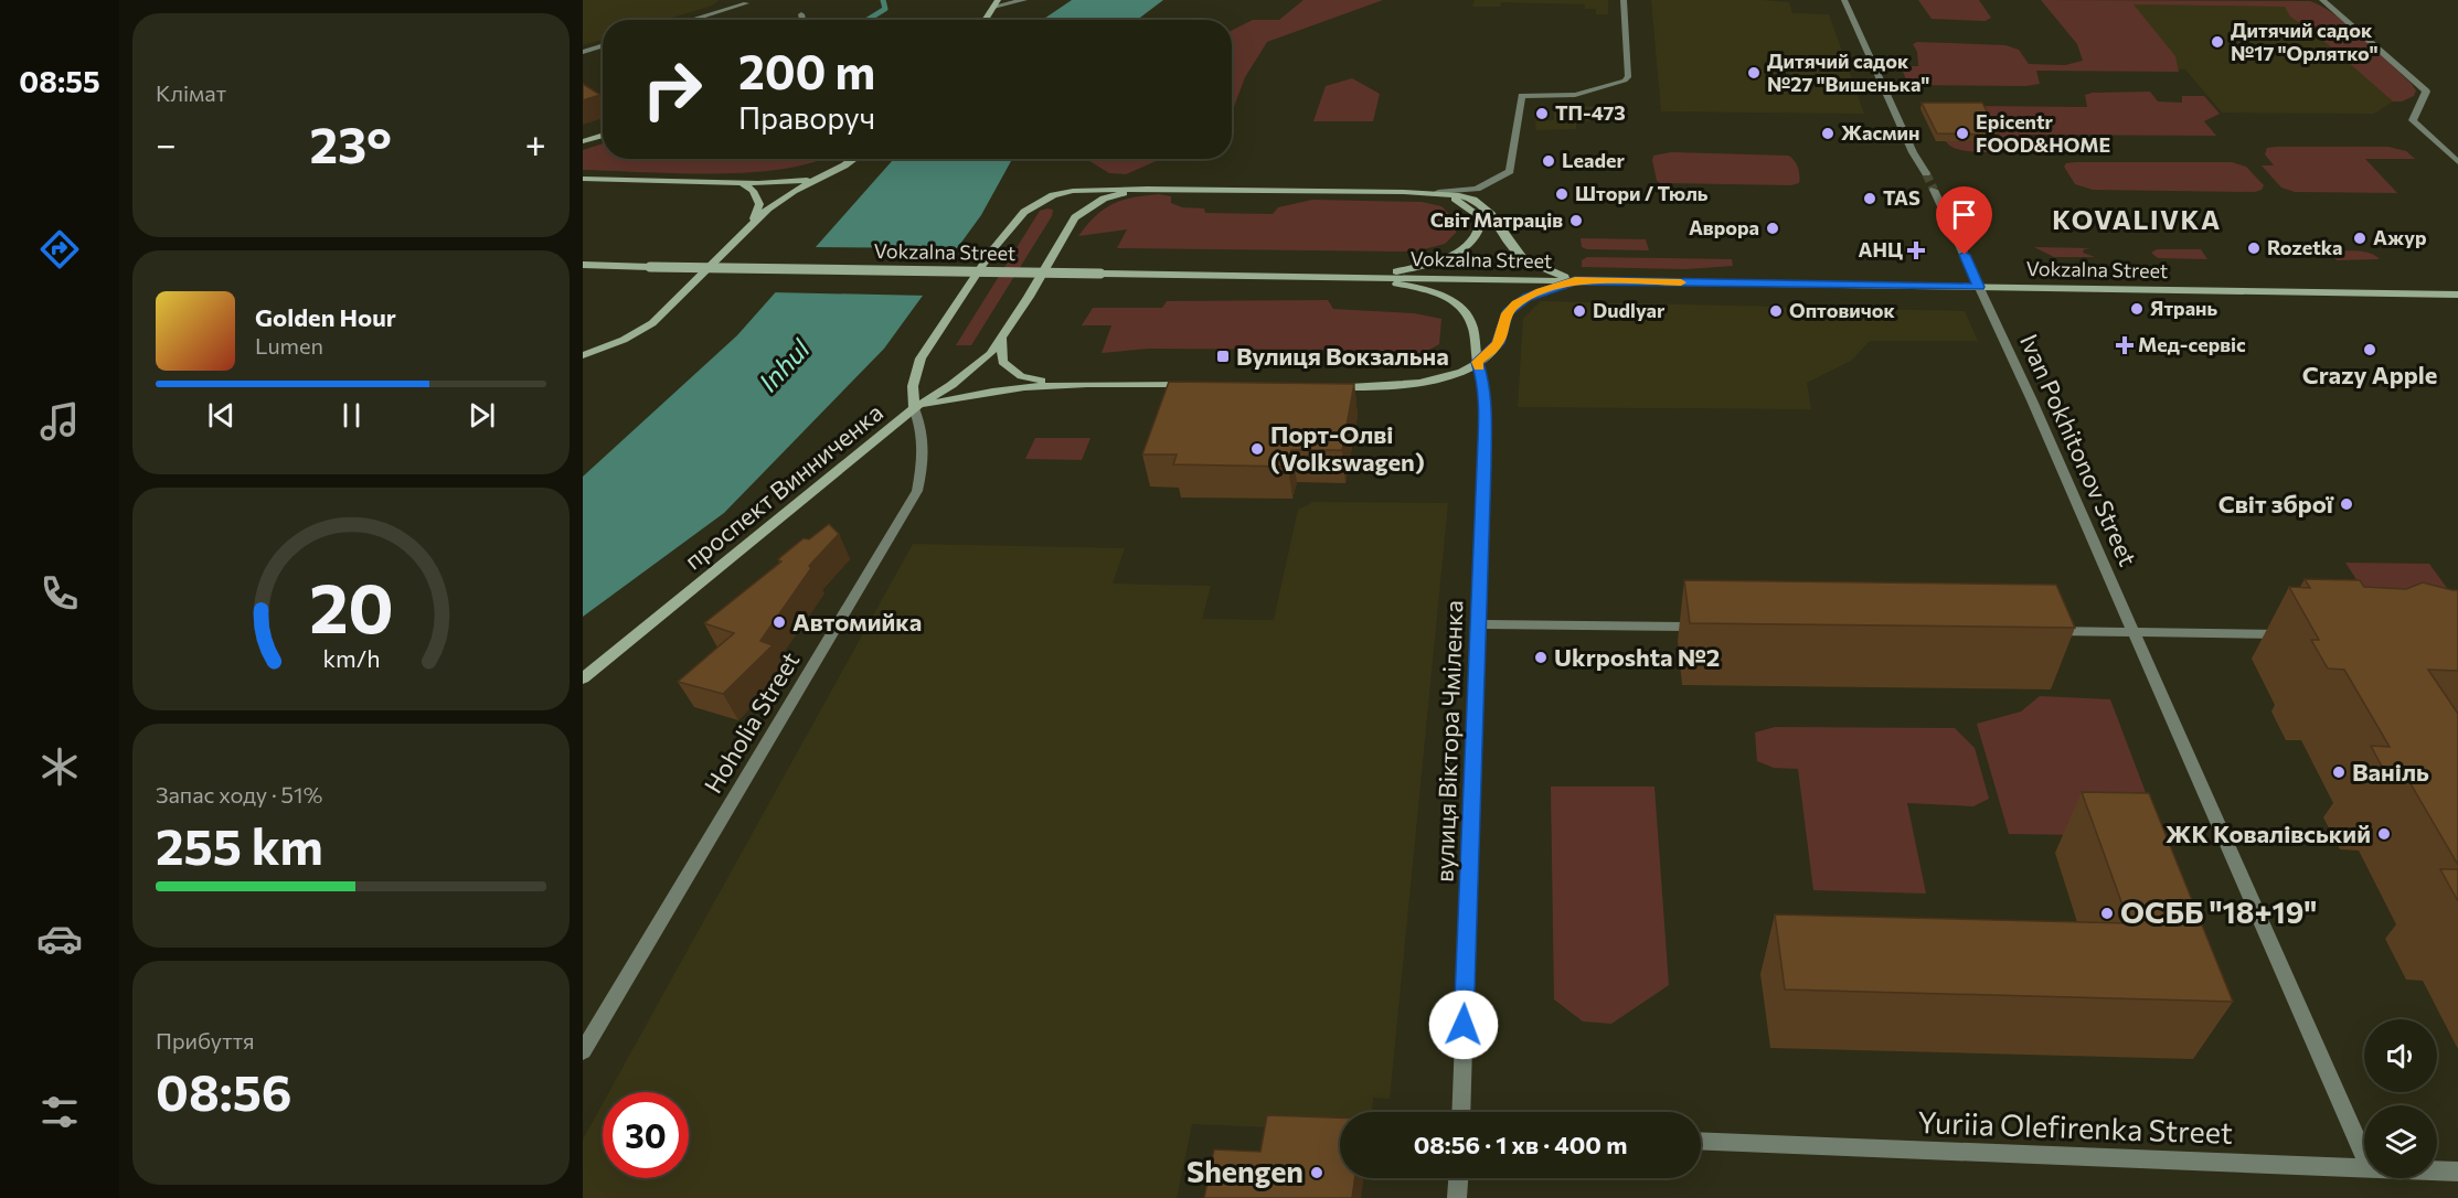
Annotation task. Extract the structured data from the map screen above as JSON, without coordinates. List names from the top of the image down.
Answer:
{
  "streets": {
    "main road": ["Vokzalna Street", "проспект Винниченка"],
    "street": [
      "Ivan Pokhitonov Street",
      "Hoholia Street",
      "вулиця Віктора Чміленка",
      "Yuriia Olefirenka Street"
    ]
  },
  "crossings": [
    ["Vokzalna Street", "Ivan Pokhitonov Street"],
    ["проспект Винниченка", "Hoholia Street"]
  ],
  "districts": ["KOVALIVKA"],
  "water": ["Inhul"],
  "places": {
    "other": [
      "Дитячий садок №17 \"Орлятко\"",
      "Дитячий садок №27 \"Вишенька\"",
      "ТП-473",
      "Жасмин",
      "Epicentr FOOD&HOME",
      "Leader",
      "Штори / Тюль",
      "TAS",
      "Світ Матраців",
      "Аврора",
      "Ажур",
      "Rozetka",
      "Ятрань",
      "Dudlyar",
      "Оптовичок",
      "Crazy Apple",
      "Порт-Олві (Volkswagen)",
      "Світ зброї",
      "Автомийка",
      "Ukrposhta №2",
      "Ваніль",
      "ЖК Ковалівський",
      "ОСББ \"18+19\"",
      "Shengen"
    ],
    "health": ["АНЦ", "Мед-сервіс"],
    "transit": ["Вулиця Вокзальна"]
  },
  "page": {
    "tabs": "08:55",
    "tile": [
      "Клімат",
      ["Запас ходу · 51%", "255 km"],
      ["Прибуття", "08:56"]
    ],
    "turn": ["200 m", "Праворуч"],
    "heat": ["−", "23°", "+"],
    "song": ["Golden Hour", "Lumen"],
    "limit": "30",
    "trip": "08:56 · 1 хв · 400 m",
    "gauge": ["20", "km/h"]
  }
}
